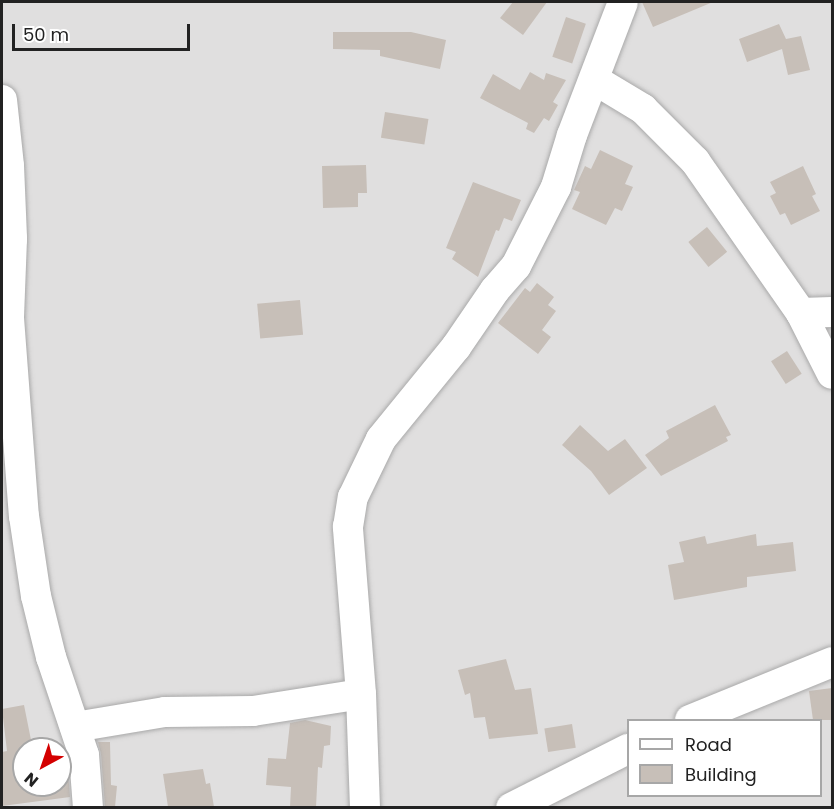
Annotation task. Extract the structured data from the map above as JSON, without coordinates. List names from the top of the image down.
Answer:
{
  "legend": ["Road", "Building"],
  "scale_bar": "50 m",
  "north": "bottom left"
}
